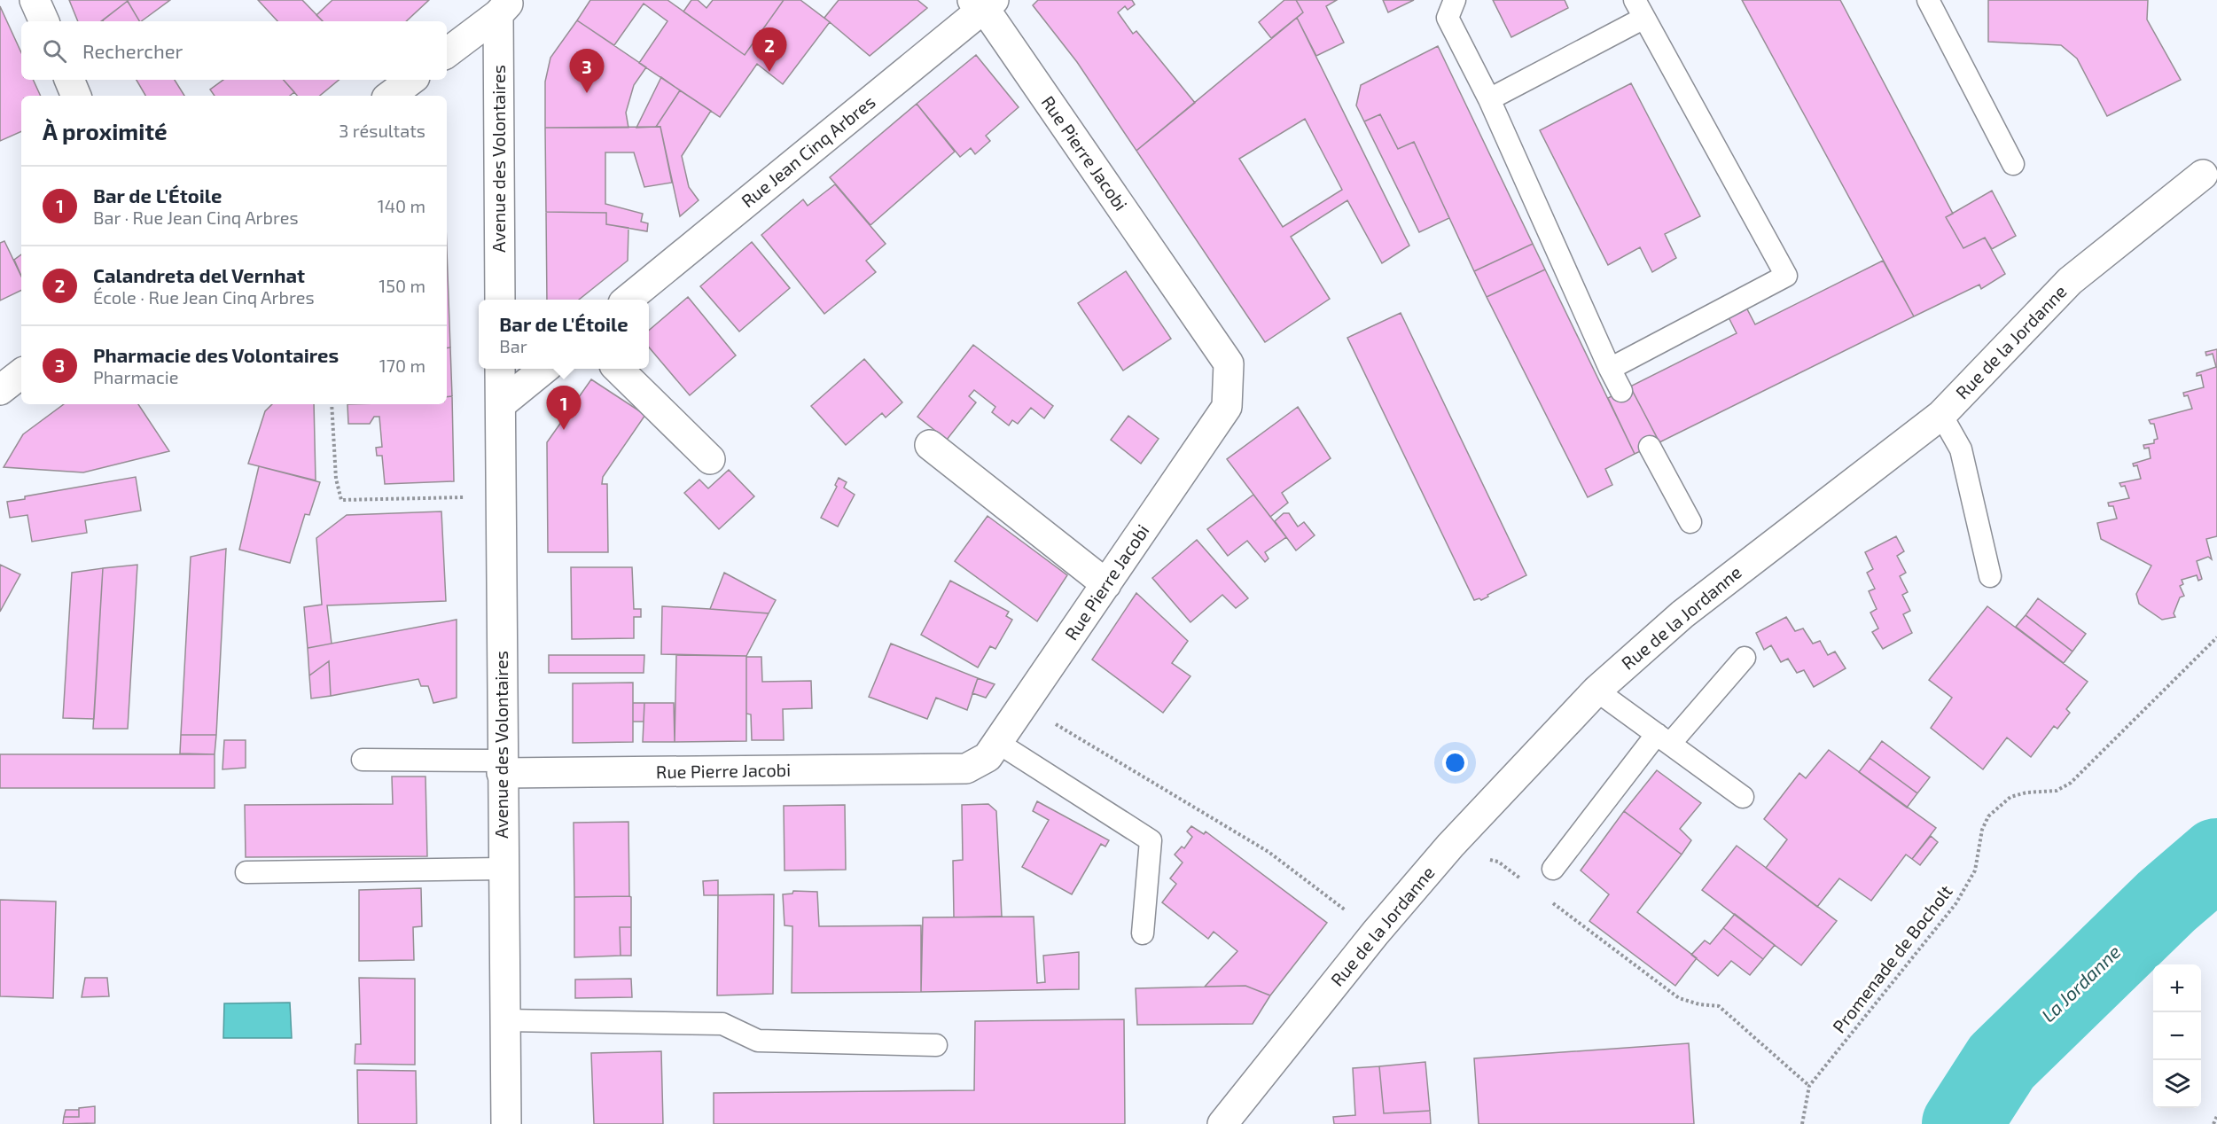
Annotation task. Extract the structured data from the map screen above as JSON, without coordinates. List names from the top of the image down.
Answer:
{
  "streets": {
    "street": [
      "Rue Jean Cinq Arbres",
      "Rue Pierre Jacobi",
      "Avenue des Volontaires",
      "Rue de la Jordanne"
    ],
    "path": ["Promenade de Bocholt"]
  },
  "crossings": [
    ["Rue Jean Cinq Arbres", "Rue Pierre Jacobi"],
    ["Rue Pierre Jacobi", "Avenue des Volontaires"]
  ],
  "water": ["La Jordanne"],
  "page": {
    "search": "Rechercher",
    "pins": ["2", "3", "1"],
    "heading": ["À proximité", "3 résultats"],
    "list": [
      {
        "mark": "1",
        "name": "Bar de L'Étoile",
        "note": "Bar · Rue Jean Cinq Arbres",
        "value": "140 m"
      },
      {
        "mark": "2",
        "name": "Calandreta del Vernhat",
        "note": "École · Rue Jean Cinq Arbres",
        "value": "150 m"
      },
      {
        "mark": "3",
        "name": "Pharmacie des Volontaires",
        "note": "Pharmacie",
        "value": "170 m"
      }
    ],
    "popup": ["Bar de L'Étoile", "Bar"],
    "map_buttons": ["+", "−"]
  }
}
